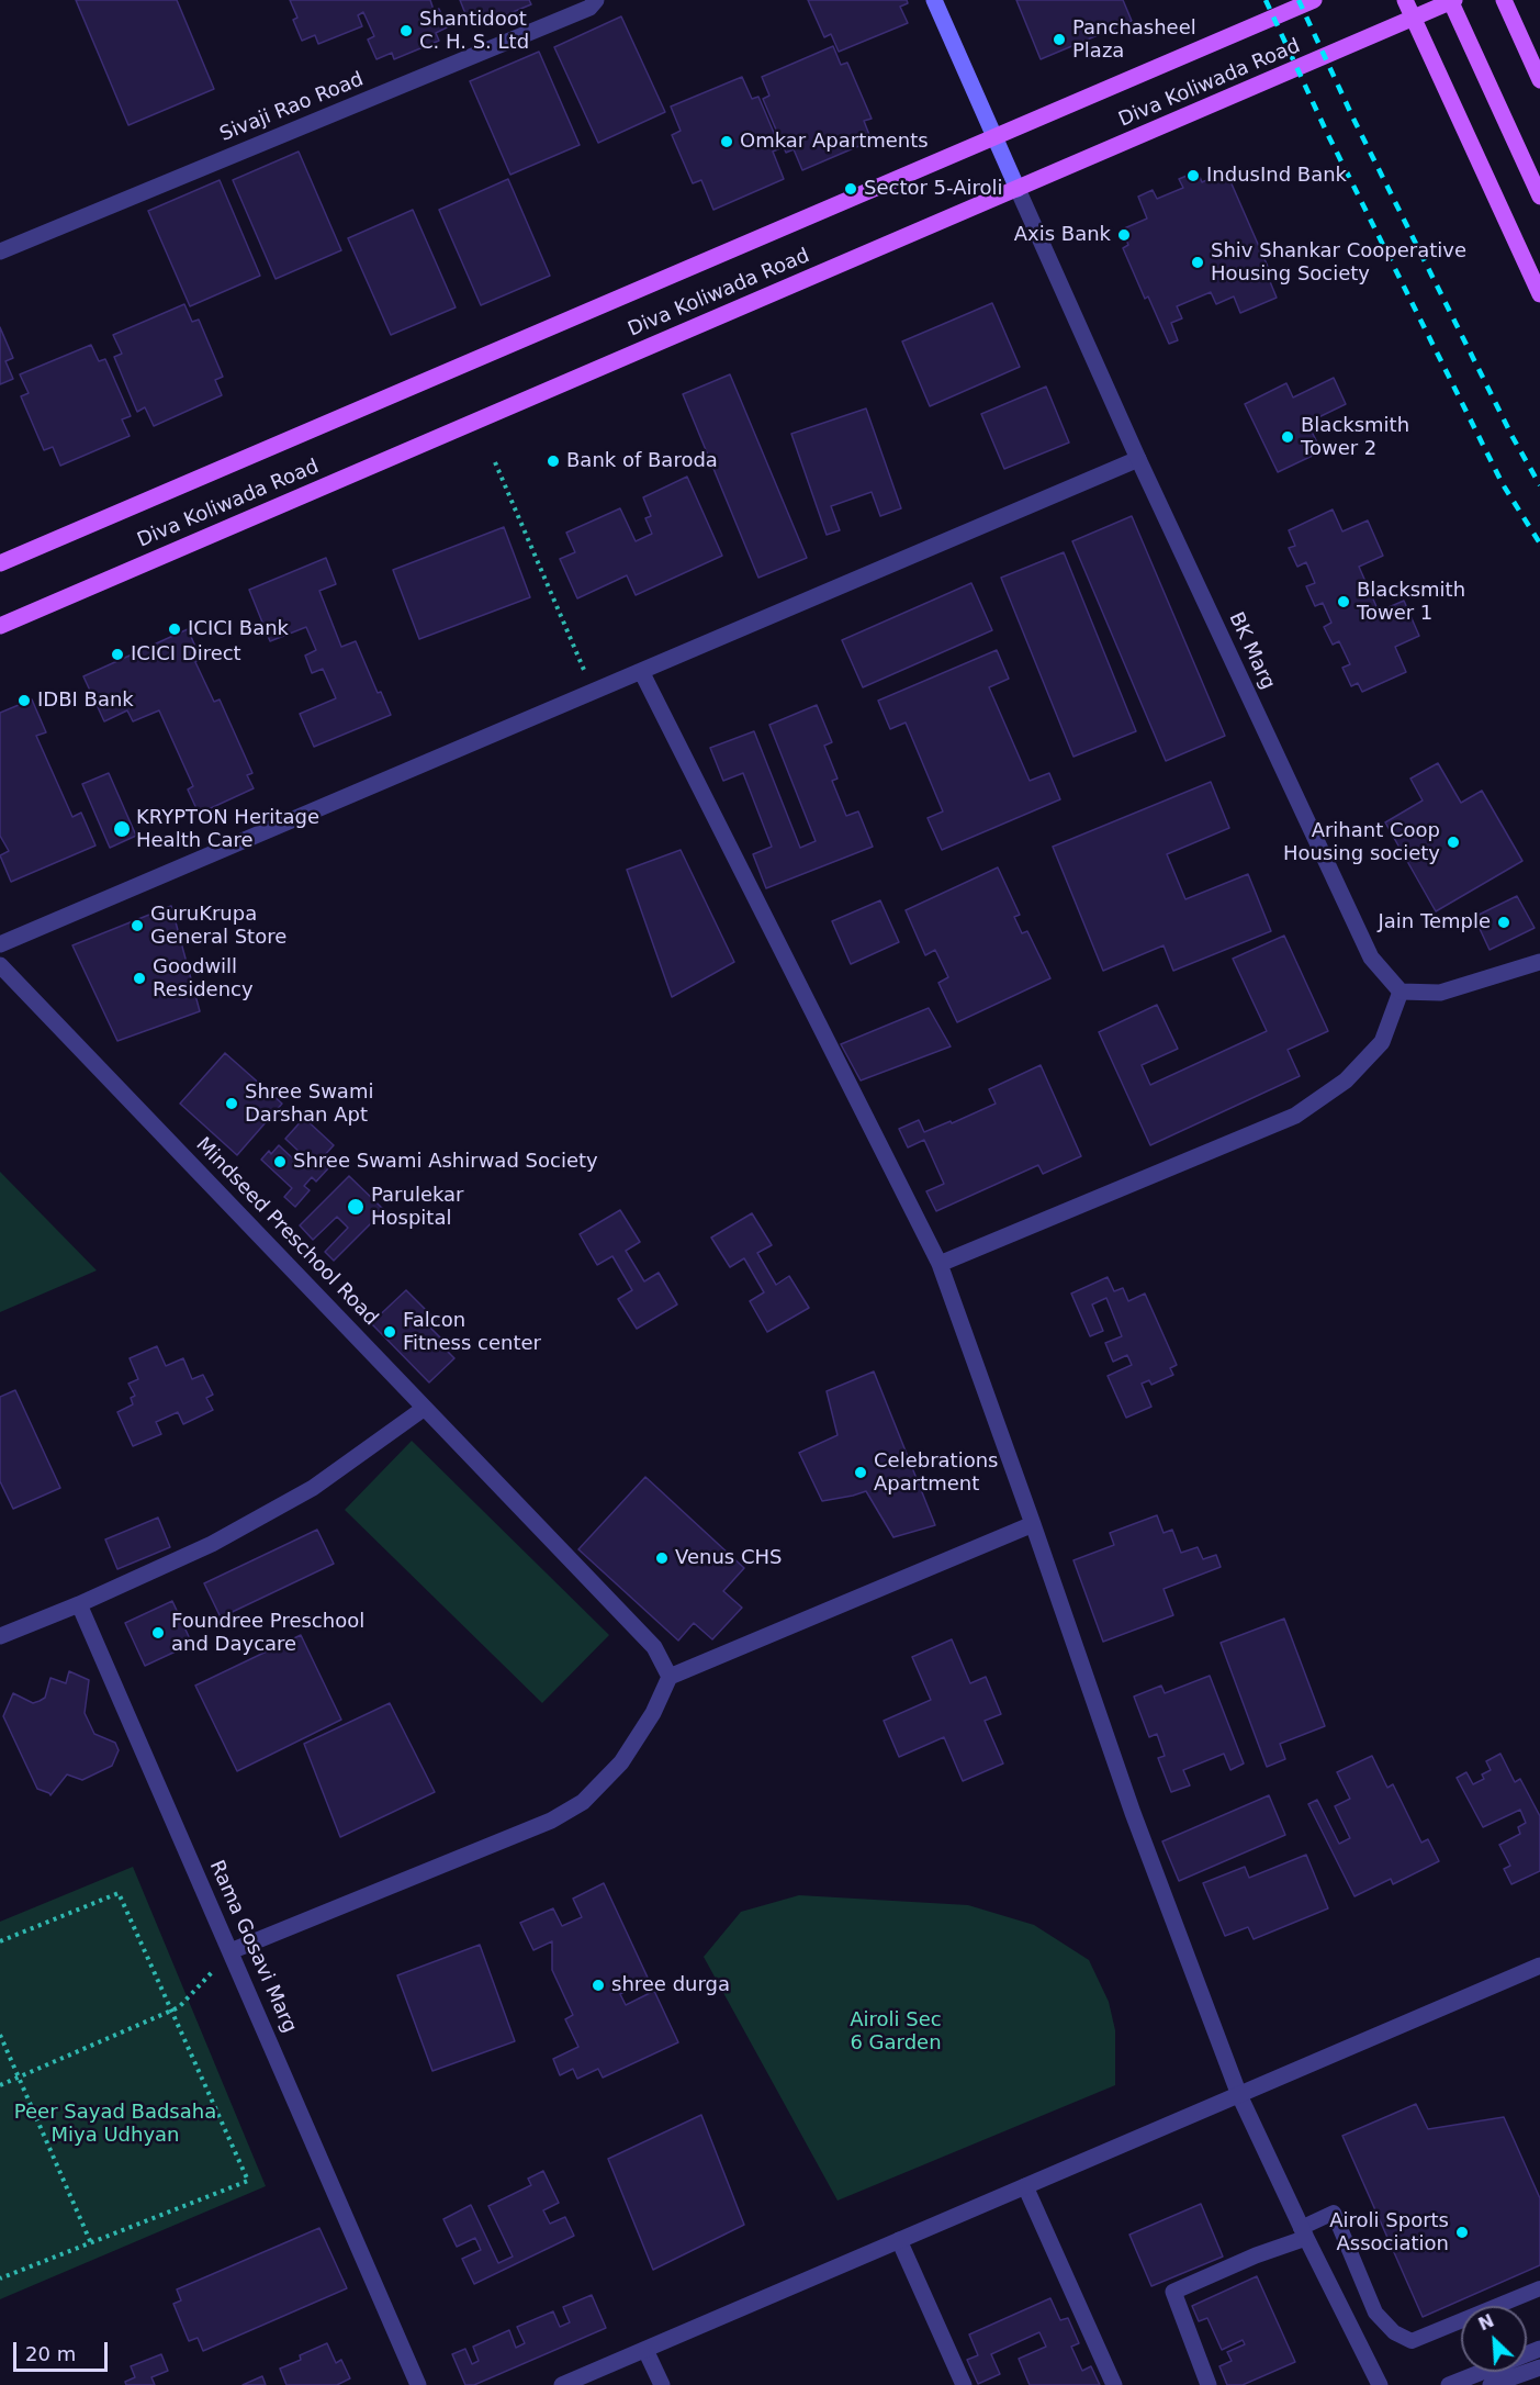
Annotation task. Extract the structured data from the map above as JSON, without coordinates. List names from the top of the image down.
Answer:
{
  "streets": {
    "main road": ["Diva Koliwada Road"],
    "street": [
      "Sivaji Rao Road",
      "BK Marg",
      "Mindseed Preschool Road",
      "Rama Gosavi Marg"
    ]
  },
  "crossings": [
    ["Diva Koliwada Road", "BK Marg"]
  ],
  "parks": ["Airoli Sec 6 Garden", "Peer Sayad Badsaha Miya Udhyan"],
  "places": [
    "Shantidoot C. H. S. Ltd",
    "Panchasheel Plaza",
    "Omkar Apartments",
    "IndusInd Bank",
    "Sector 5-Airoli",
    "Axis Bank",
    "Shiv Shankar Cooperative Housing Society",
    "Blacksmith Tower 2",
    "Bank of Baroda",
    "Blacksmith Tower 1",
    "ICICI Bank",
    "ICICI Direct",
    "IDBI Bank",
    "KRYPTON Heritage Health Care",
    "Arihant Coop Housing society",
    "Jain Temple",
    "GuruKrupa General Store",
    "Goodwill Residency",
    "Shree Swami Darshan Apt",
    "Shree Swami Ashirwad Society",
    "Parulekar Hospital",
    "Falcon Fitness center",
    "Celebrations Apartment",
    "Venus CHS",
    "Foundree Preschool and Daycare",
    "shree durga",
    "Airoli Sports Association"
  ],
  "scale_bar": "20 m",
  "north": "top left"
}
